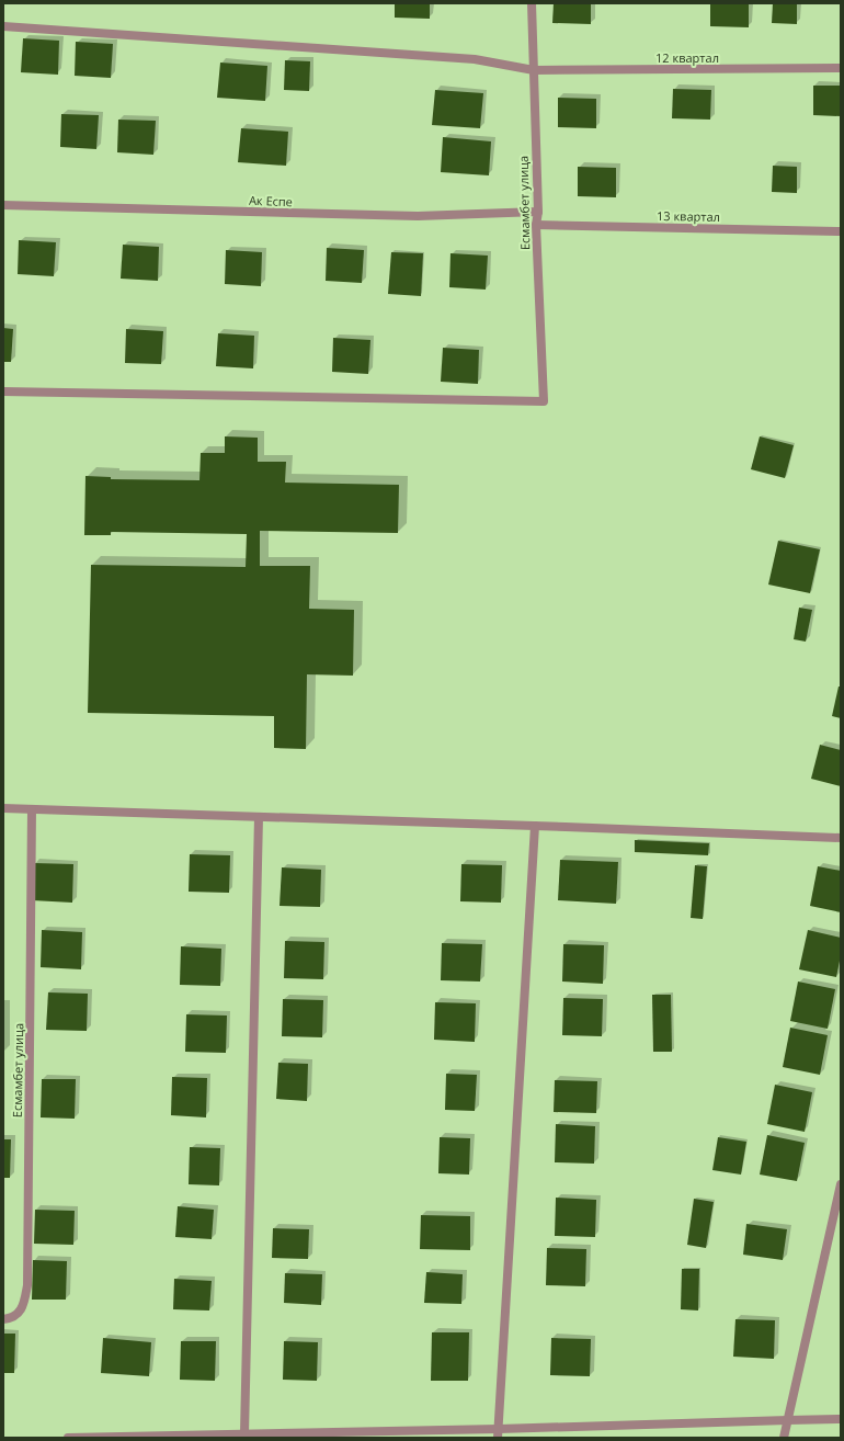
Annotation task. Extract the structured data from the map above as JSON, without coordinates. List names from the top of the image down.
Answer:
{
  "streets": {
    "street": [
      "12 квартал",
      "Ак Еспе",
      "Есмамбет улица",
      "13 квартал"
    ]
  },
  "crossings": [
    ["12 квартал", "Есмамбет улица"],
    ["Ак Еспе", "Есмамбет улица"],
    ["Есмамбет улица", "13 квартал"]
  ]
}
